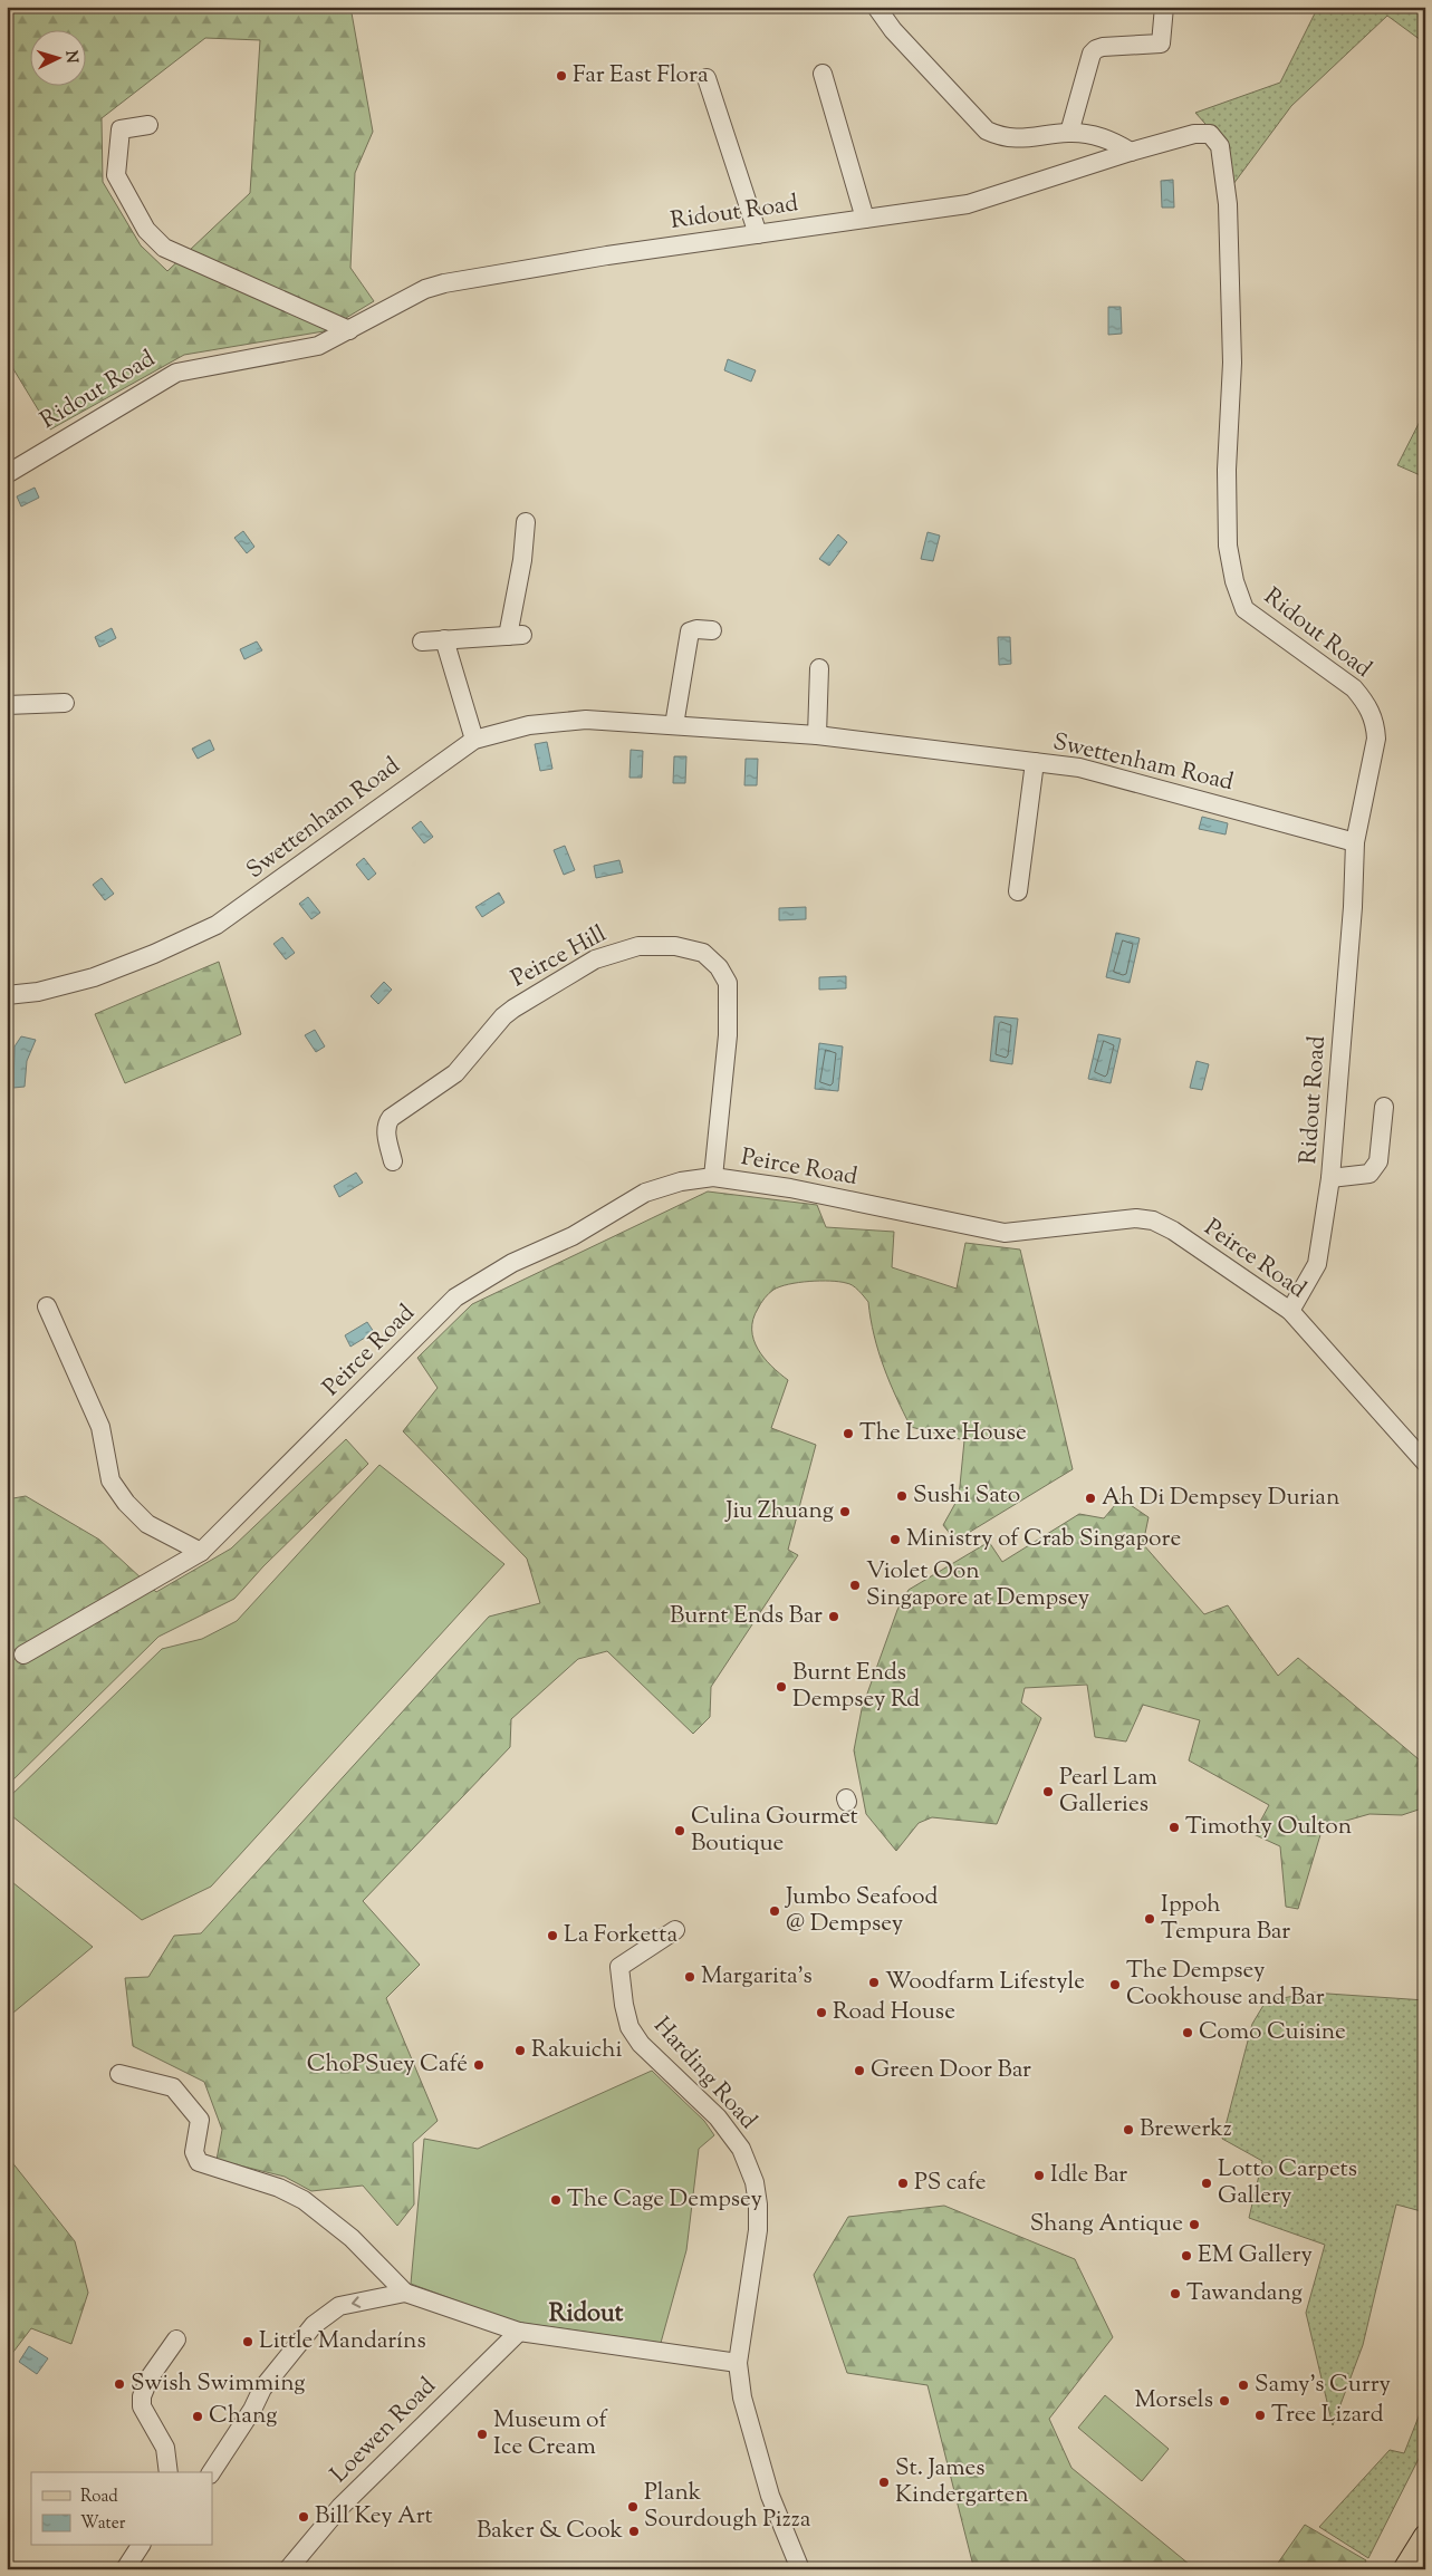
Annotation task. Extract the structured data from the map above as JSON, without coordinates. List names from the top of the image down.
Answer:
{
  "streets": {
    "street": [
      "Ridout Road",
      "Swettenham Road",
      "Peirce Hill",
      "Peirce Road",
      "Harding Road",
      "Loewen Road"
    ]
  },
  "crossings": [
    ["Ridout Road", "Swettenham Road"],
    ["Ridout Road", "Peirce Road"],
    ["Peirce Hill", "Peirce Road"]
  ],
  "districts": ["Ridout"],
  "places": [
    "Far East Flora",
    "The Luxe House",
    "Sushi Sato",
    "Ah Di Dempsey Durian",
    "Jiu Zhuang",
    "Ministry of Crab Singapore",
    "Violet Oon Singapore at Dempsey",
    "Burnt Ends Bar",
    "Burnt Ends Dempsey Rd",
    "Pearl Lam Galleries",
    "Timothy Oulton",
    "Culina Gourmet Boutique",
    "Jumbo Seafood @ Dempsey",
    "Ippoh Tempura Bar",
    "La Forketta",
    "Margarita's",
    "Woodfarm Lifestyle",
    "The Dempsey Cookhouse and Bar",
    "Road House",
    "Como Cuisine",
    "Rakuichi",
    "ChoPSuey Café",
    "Green Door Bar",
    "Brewerkz",
    "Idle Bar",
    "PS cafe",
    "Lotto Carpets Gallery",
    "The Cage Dempsey",
    "Shang Antique",
    "EM Gallery",
    "Tawandang",
    "Little Mandaríns",
    "Swish Swimming",
    "Samy's Curry",
    "Morsels",
    "Tree Lizard",
    "Chang",
    "Museum of Ice Cream",
    "St. James Kindergarten",
    "Plank Sourdough Pizza",
    "Bill Key Art",
    "Baker & Cook"
  ],
  "legend": ["Road", "Water"],
  "north": "right"
}
